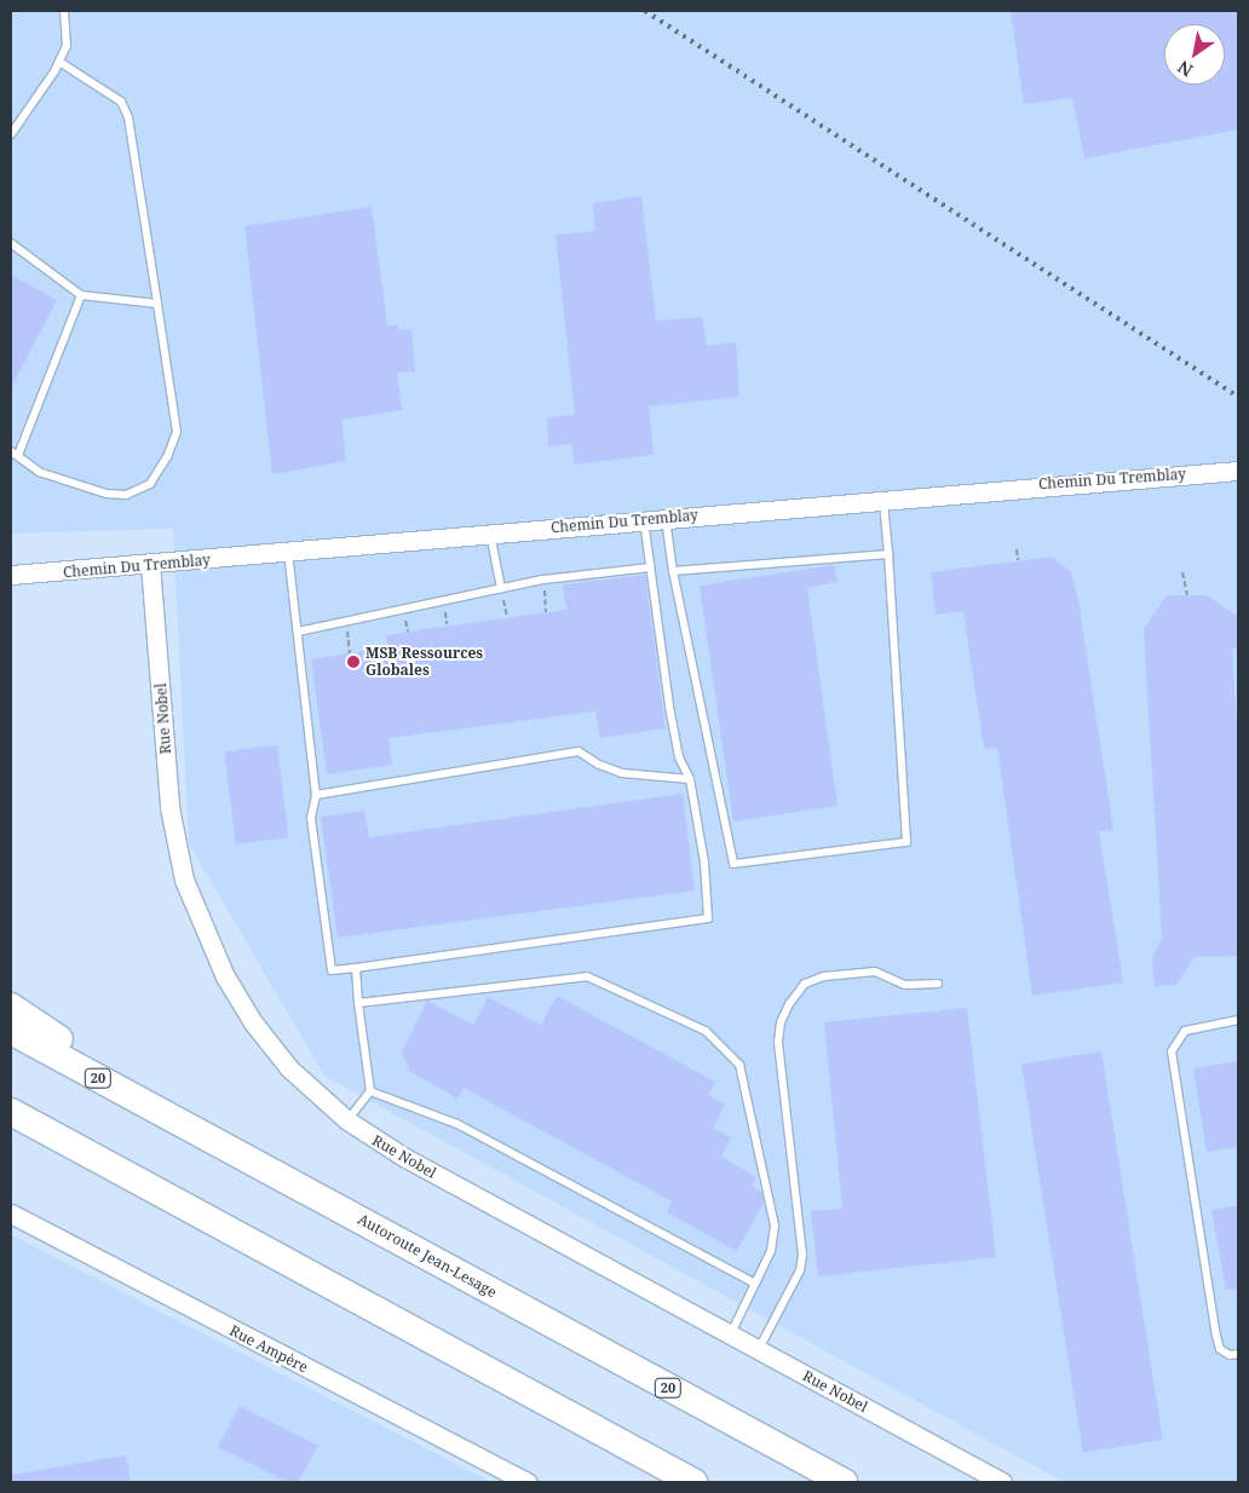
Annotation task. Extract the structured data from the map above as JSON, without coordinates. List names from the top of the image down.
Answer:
{
  "streets": {
    "highway": ["20", "Autoroute Jean-Lesage"],
    "street": ["Chemin Du Tremblay", "Rue Nobel", "Rue Ampère"]
  },
  "crossings": [
    ["Chemin Du Tremblay", "Rue Nobel"]
  ],
  "places": ["MSB Ressources Globales"],
  "north": "bottom left"
}
